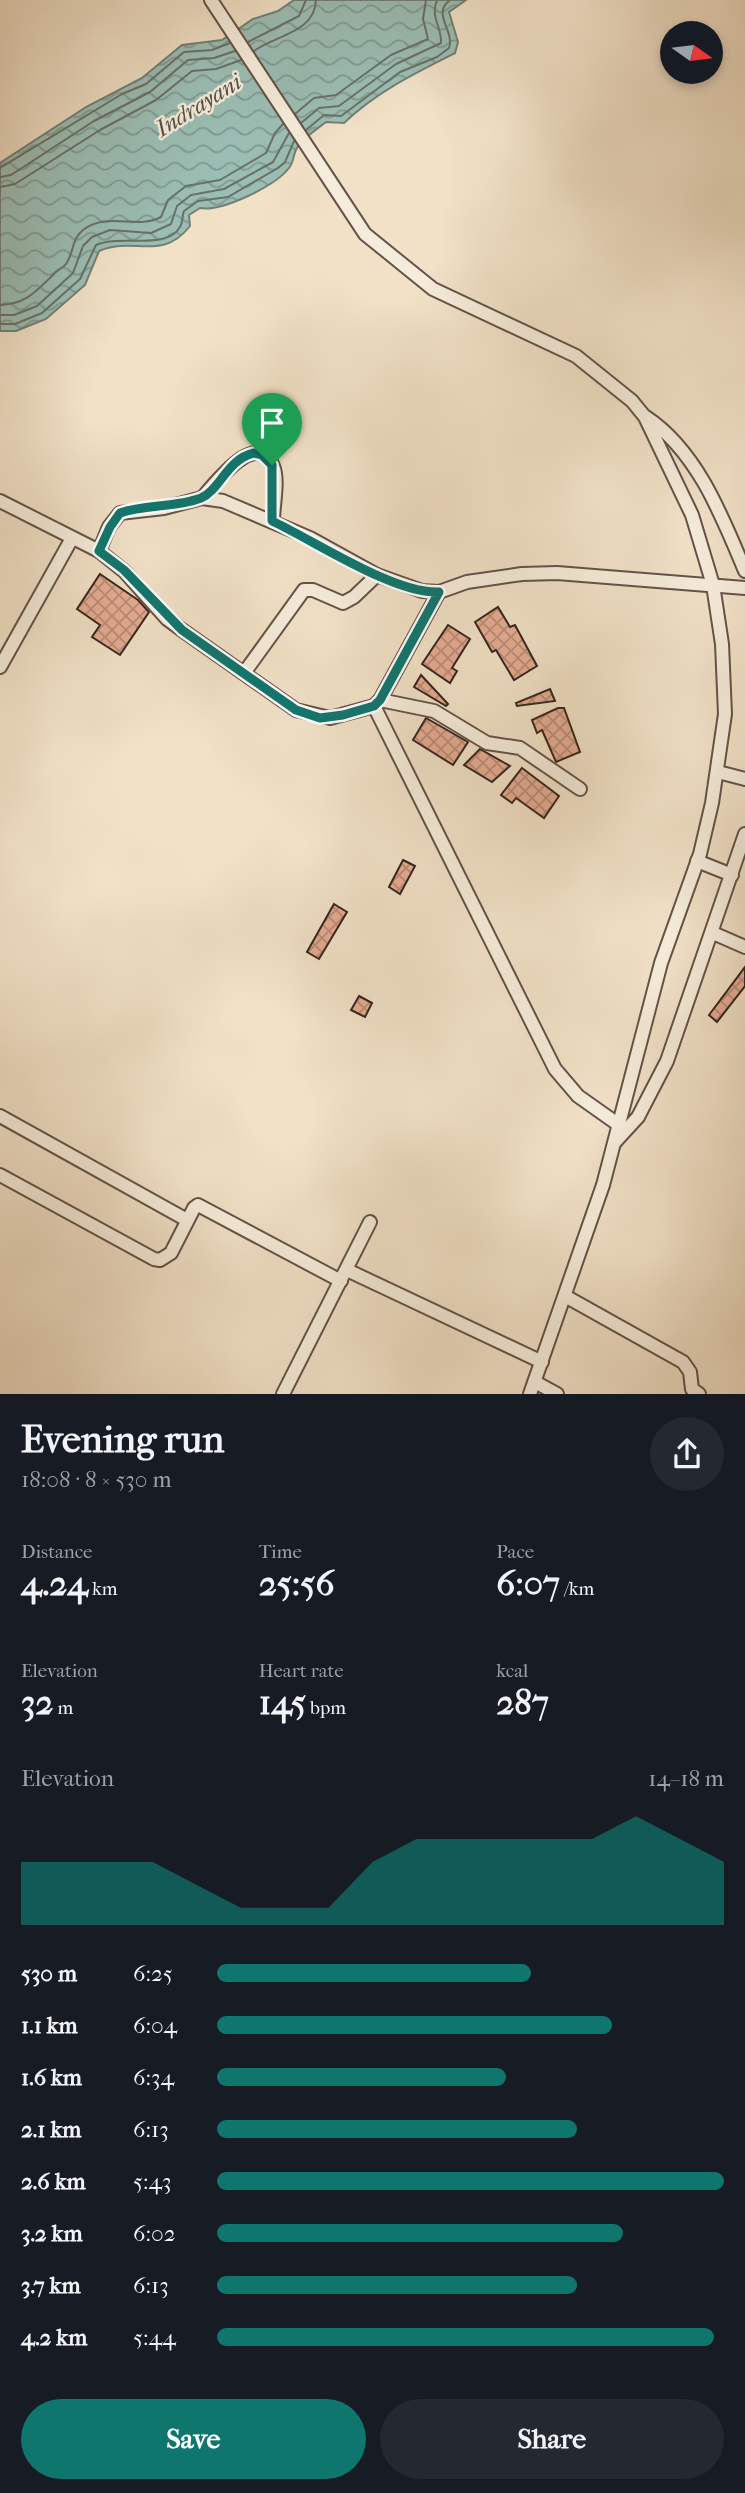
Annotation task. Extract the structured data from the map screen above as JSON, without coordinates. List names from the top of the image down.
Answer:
{
  "water": ["Indrayani"],
  "north": "right",
  "page": {
    "heading": ["Evening run", "18:08 · 8 × 530 m"],
    "stats": [
      ["Distance", "4.24 km"],
      ["Time", "25:56"],
      ["Pace", "6:07 /km"],
      ["Elevation", "32 m"],
      ["Heart rate", "145 bpm"],
      ["kcal", "287"]
    ],
    "chart": ["Elevation", "14–18 m"],
    "list": [
      {
        "name": "530 m",
        "note": "6:25"
      },
      {
        "name": "1.1 km",
        "note": "6:04"
      },
      {
        "name": "1.6 km",
        "note": "6:34"
      },
      {
        "name": "2.1 km",
        "note": "6:13"
      },
      {
        "name": "2.6 km",
        "note": "5:43"
      },
      {
        "name": "3.2 km",
        "note": "6:02"
      },
      {
        "name": "3.7 km",
        "note": "6:13"
      },
      {
        "name": "4.2 km",
        "note": "5:44"
      }
    ],
    "buttons": ["Save", "Share"]
  }
}
